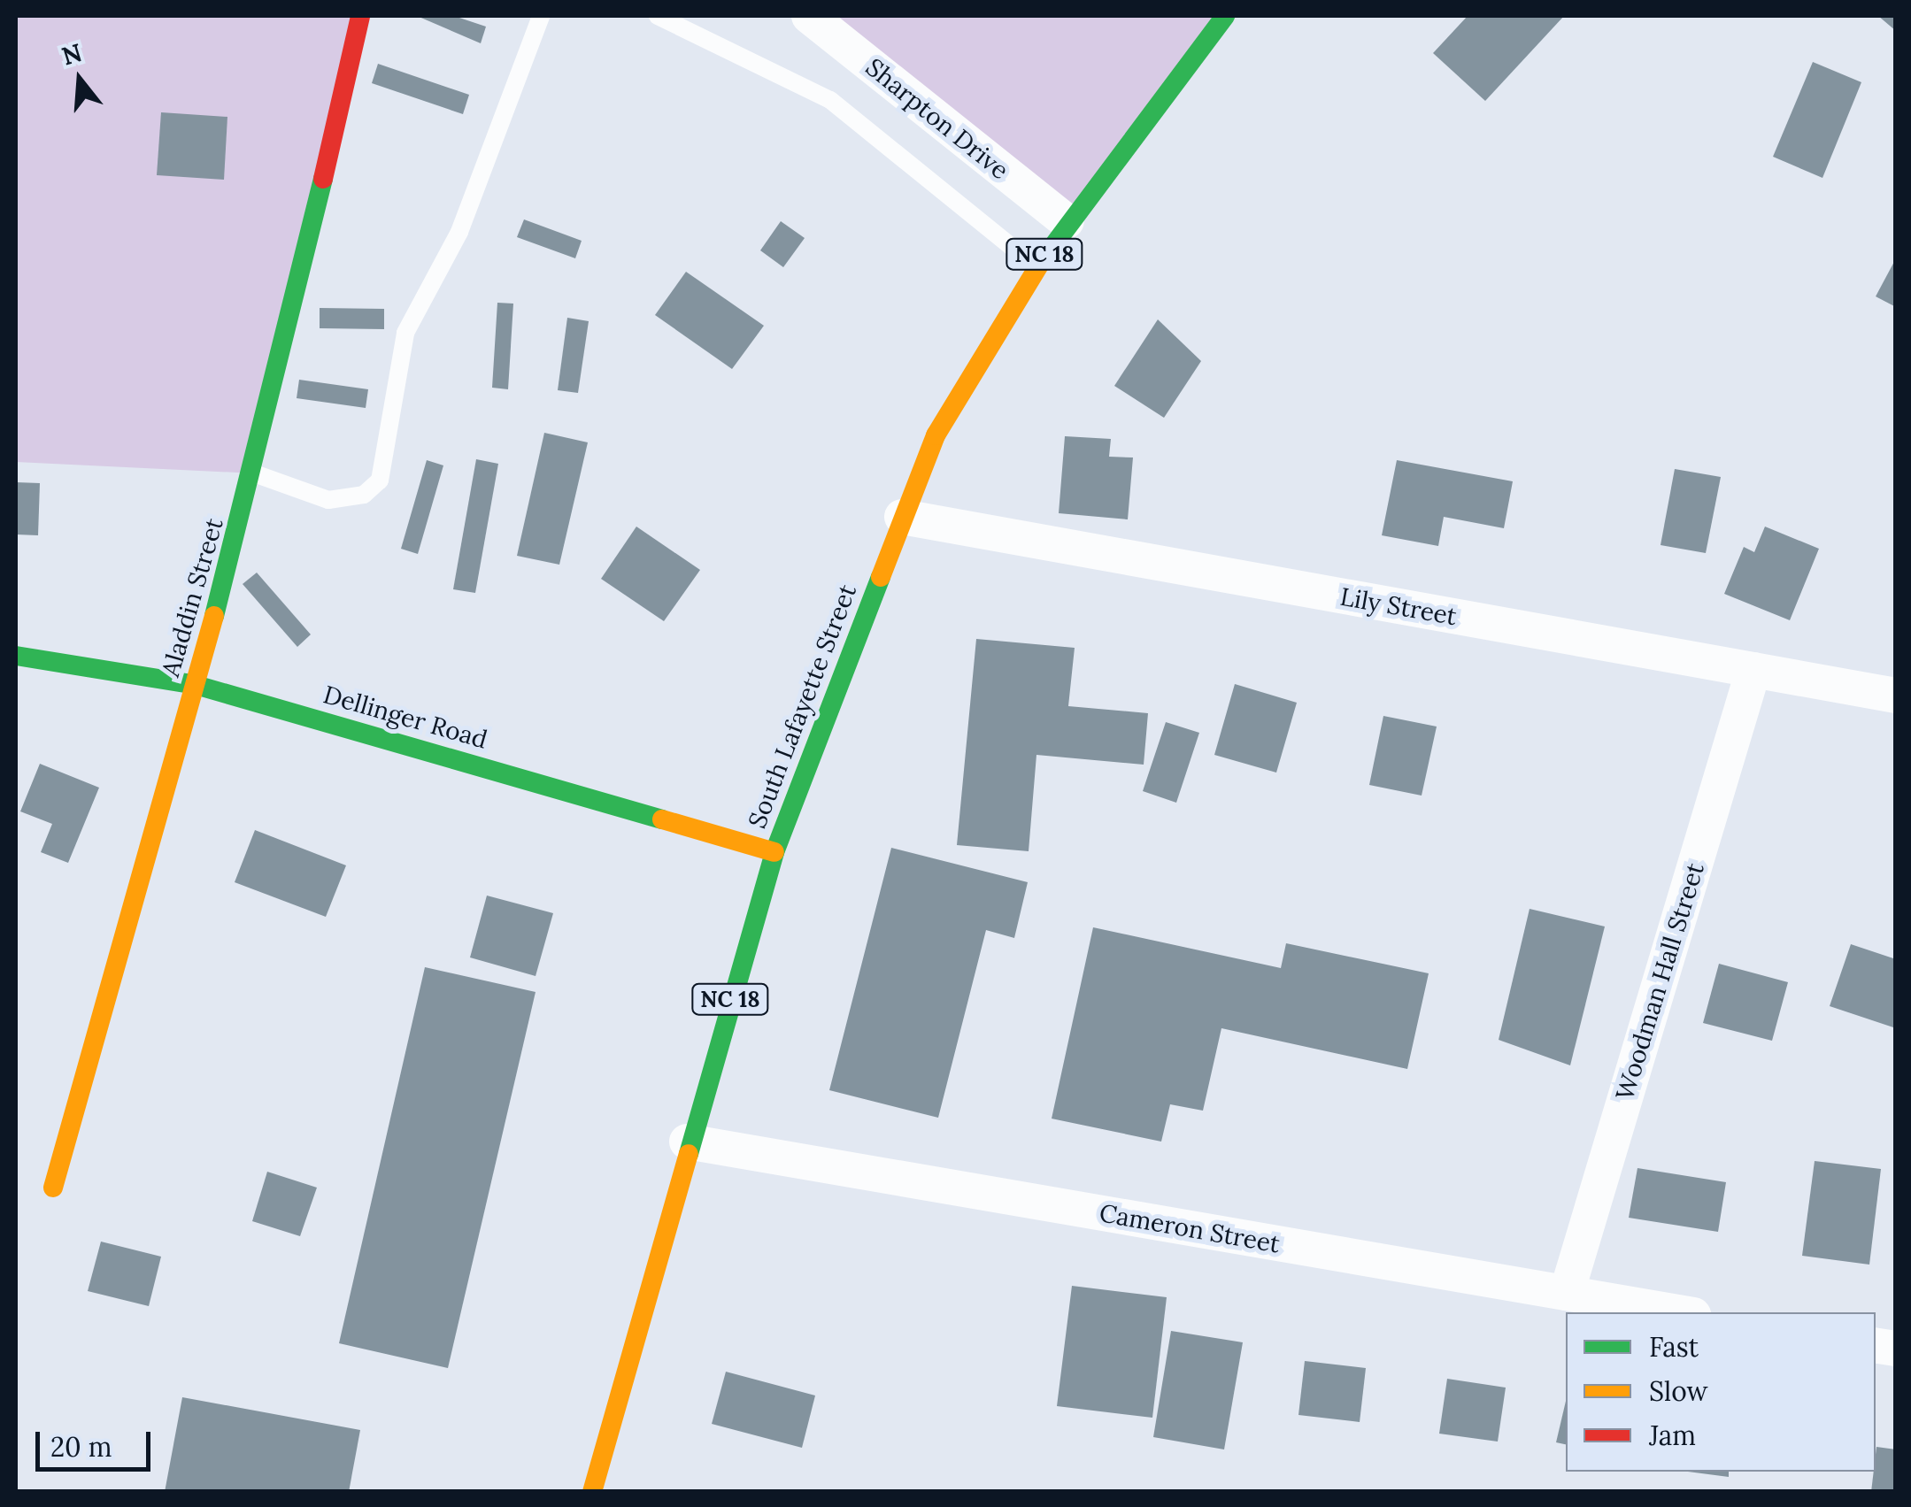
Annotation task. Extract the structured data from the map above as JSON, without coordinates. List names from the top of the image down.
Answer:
{
  "streets": {
    "street": [
      "Sharpton Drive",
      "NC 18",
      "Aladdin Street",
      "Lily Street",
      "South Lafayette Street",
      "Dellinger Road",
      "Woodman Hall Street",
      "Cameron Street"
    ]
  },
  "crossings": [
    ["Sharpton Drive", "South Lafayette Street"],
    ["Aladdin Street", "Dellinger Road"],
    ["Lily Street", "South Lafayette Street"],
    ["Lily Street", "Woodman Hall Street"],
    ["South Lafayette Street", "Dellinger Road"],
    ["South Lafayette Street", "Cameron Street"],
    ["Woodman Hall Street", "Cameron Street"]
  ],
  "legend": ["Fast", "Slow", "Jam"],
  "scale_bar": "20 m",
  "north": "top"
}
